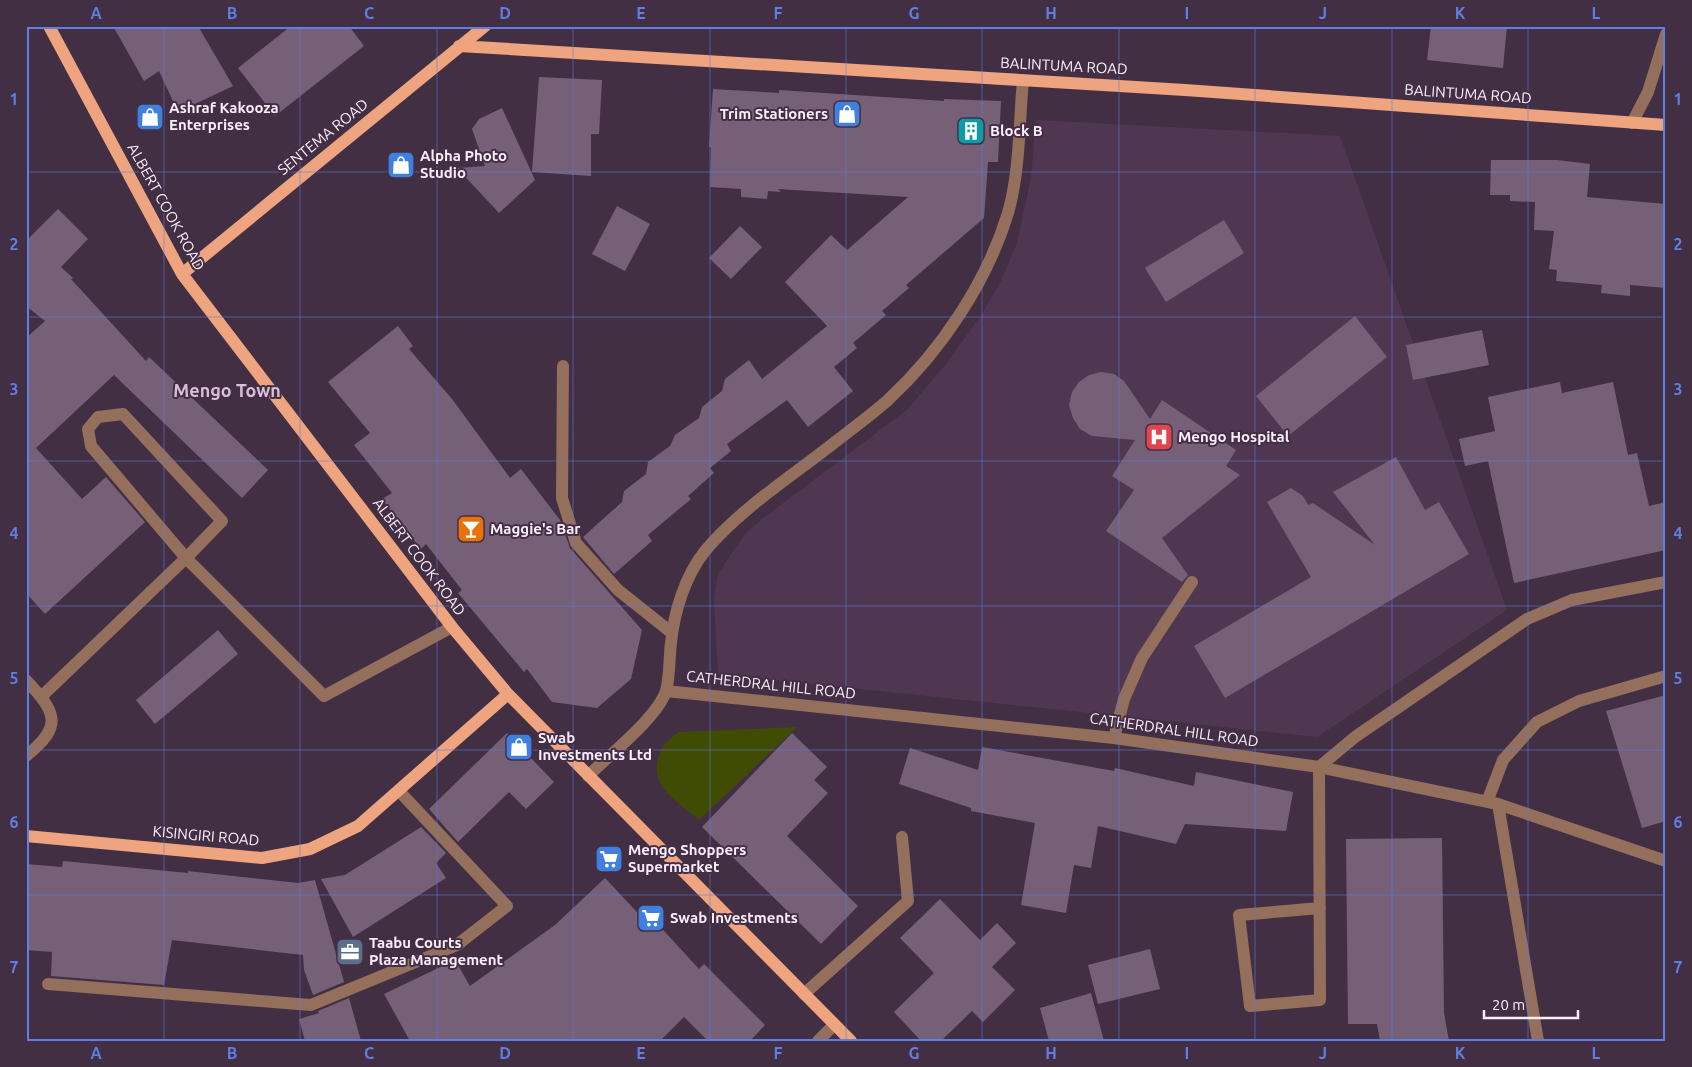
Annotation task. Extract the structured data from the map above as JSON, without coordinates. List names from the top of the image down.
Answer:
{
  "streets": {
    "main road": [
      "BALINTUMA ROAD",
      "SENTEMA ROAD",
      "ALBERT COOK ROAD",
      "KISINGIRI ROAD"
    ],
    "street": ["CATHERDRAL HILL ROAD"]
  },
  "crossings": [
    ["BALINTUMA ROAD", "SENTEMA ROAD"],
    ["SENTEMA ROAD", "ALBERT COOK ROAD"],
    ["ALBERT COOK ROAD", "KISINGIRI ROAD"]
  ],
  "districts": ["Mengo Town"],
  "places": {
    "shop": [
      "Trim Stationers",
      "Ashraf Kakooza Enterprises",
      "Alpha Photo Studio",
      "Swab Investments Ltd"
    ],
    "building": ["Block B"],
    "hospital": ["Mengo Hospital"],
    "bar": ["Maggie's Bar"],
    "supermarket": ["Mengo Shoppers Supermarket", "Swab Investments"],
    "office": ["Taabu Courts Plaza Management"]
  },
  "scale_bar": "20 m",
  "grid": {
    "columns": [
      "A",
      "B",
      "C",
      "D",
      "E",
      "F",
      "G",
      "H",
      "I",
      "J",
      "K",
      "L"
    ],
    "rows": [
      "1",
      "2",
      "3",
      "4",
      "5",
      "6",
      "7"
    ]
  }
}
